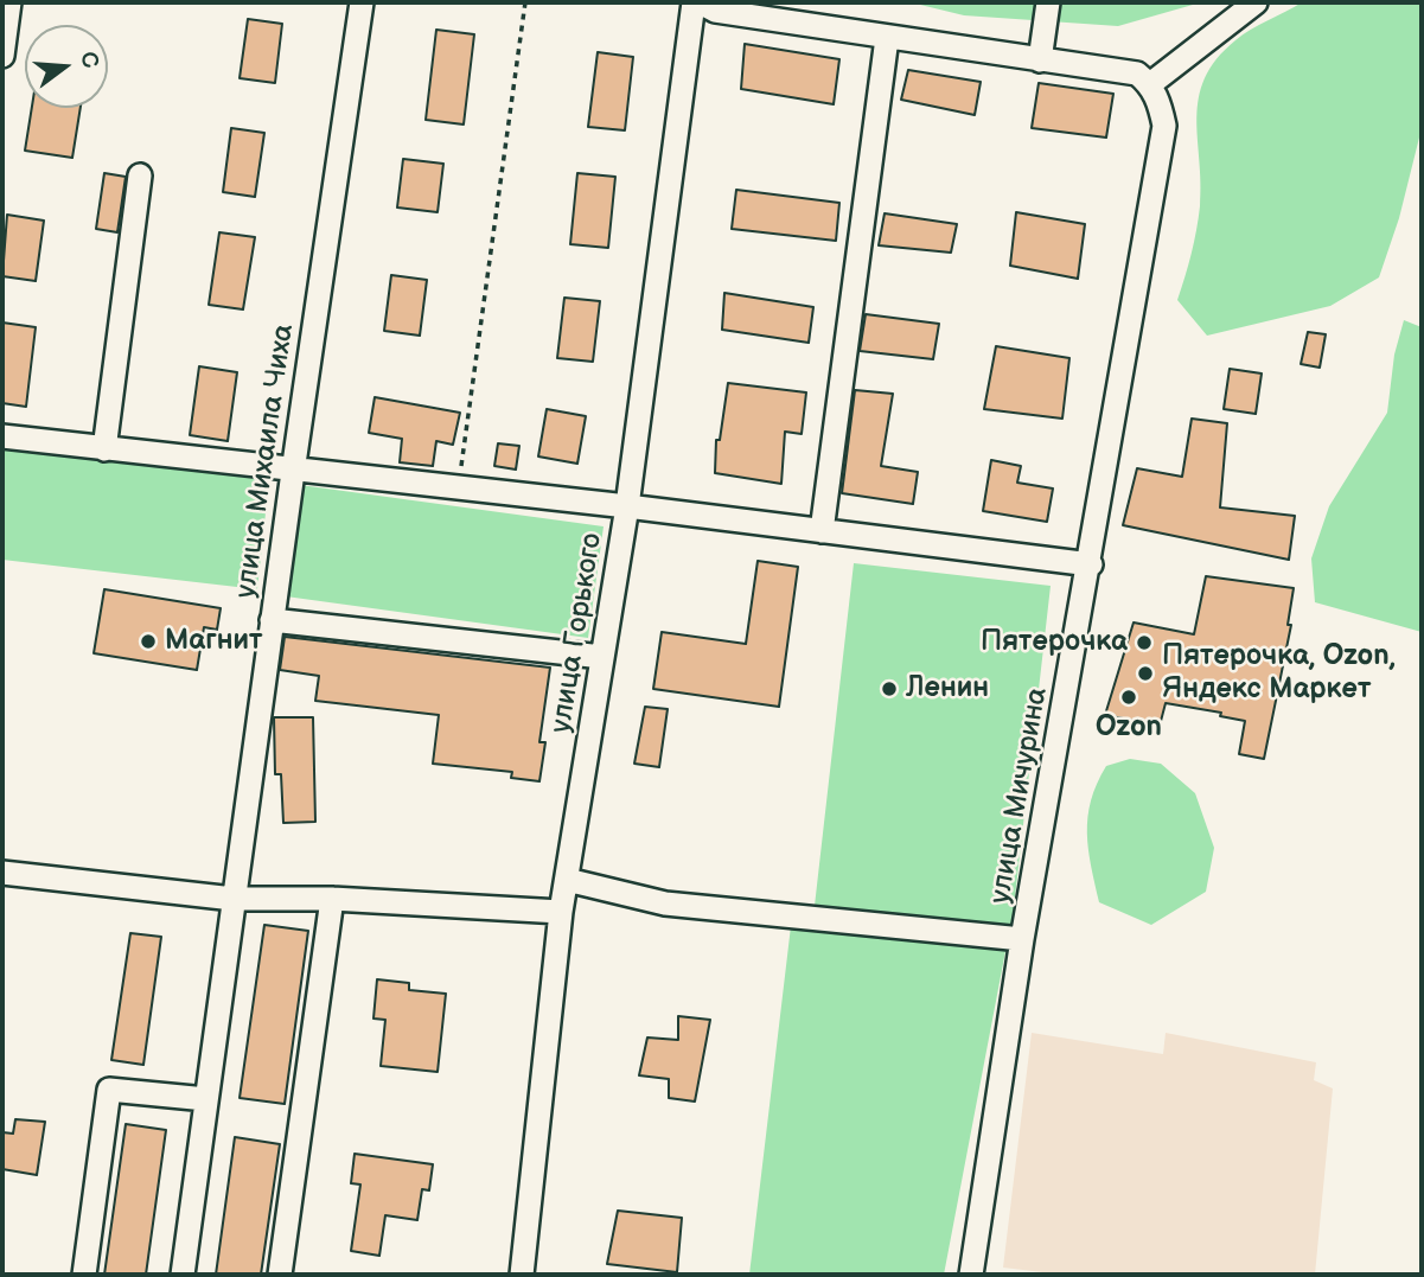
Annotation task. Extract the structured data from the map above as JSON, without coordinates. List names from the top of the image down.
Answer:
{
  "streets": {
    "street": ["улица Михаила Чиха", "улица Горького", "улица Мичурина"]
  },
  "places": [
    "Магнит",
    "Пятерочка",
    "Пятерочка, Ozon, Яндекс Маркет",
    "Ленин",
    "Ozon"
  ],
  "north": "right"
}
